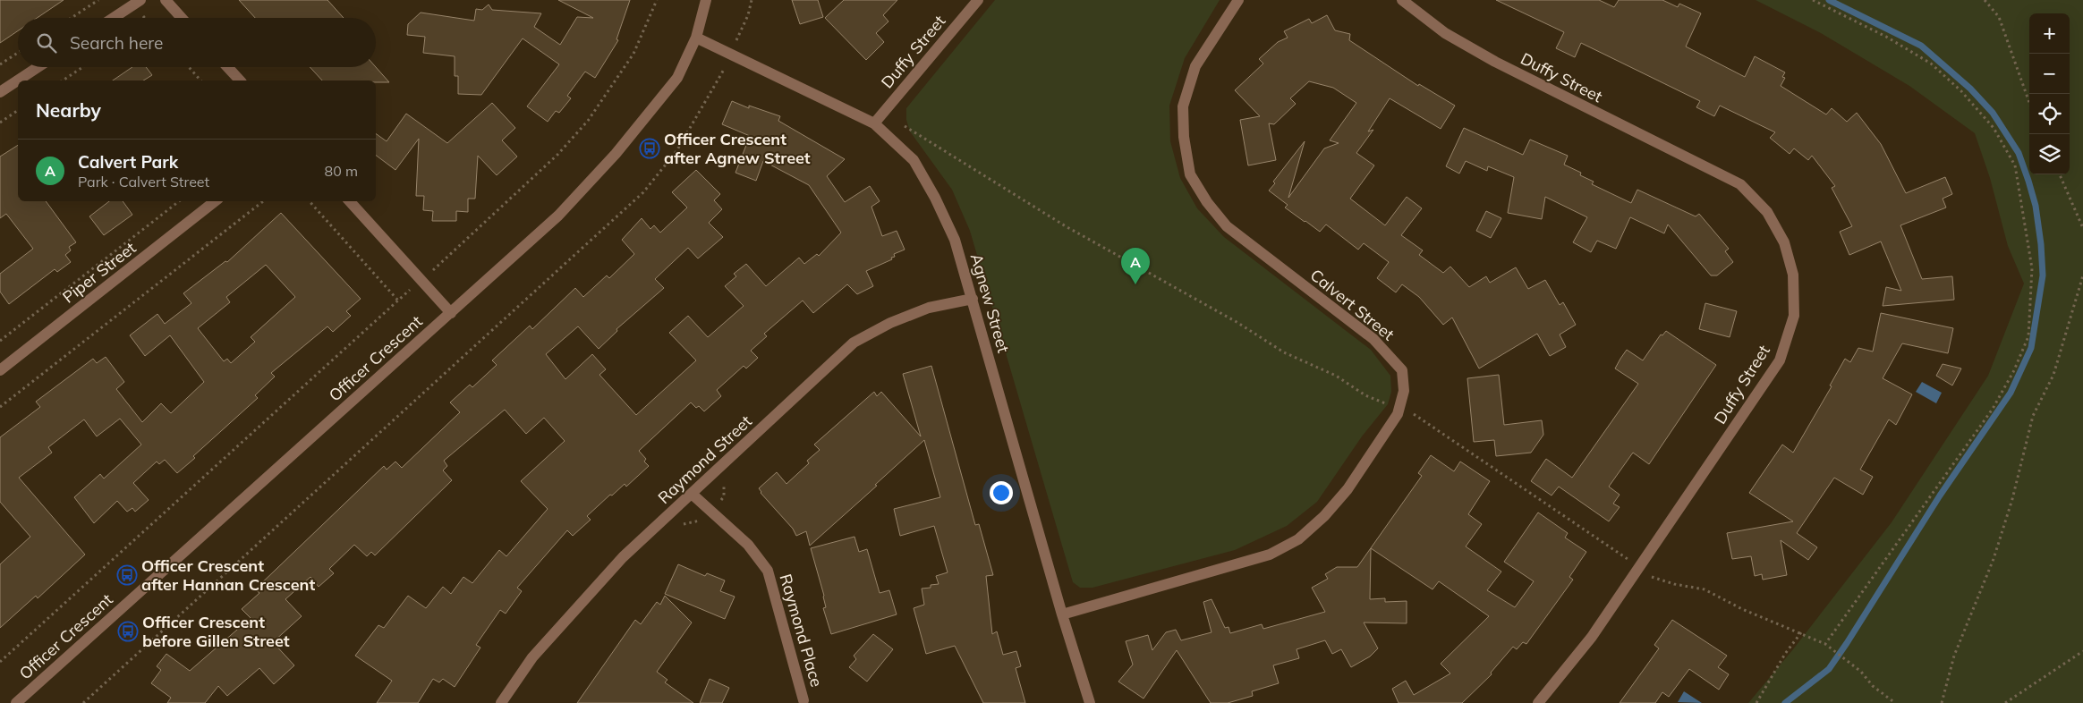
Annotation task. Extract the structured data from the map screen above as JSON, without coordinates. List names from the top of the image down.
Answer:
{
  "streets": {
    "street": [
      "Duffy Street",
      "Piper Street",
      "Agnew Street",
      "Calvert Street",
      "Officer Crescent",
      "Raymond Street",
      "Raymond Place"
    ]
  },
  "crossings": [
    ["Duffy Street", "Agnew Street"],
    ["Agnew Street", "Calvert Street"],
    ["Agnew Street", "Officer Crescent"],
    ["Agnew Street", "Raymond Street"],
    ["Raymond Street", "Raymond Place"]
  ],
  "places": {
    "bus stop": ["Officer Crescent after Agnew Street", "Officer Crescent after Hannan Crescent", "Officer Crescent before Gillen Street"]
  },
  "page": {
    "map_buttons": ["+", "−"],
    "search": "Search here",
    "heading": "Nearby",
    "list": [
      {
        "mark": "A",
        "name": "Calvert Park",
        "note": "Park · Calvert Street",
        "value": "80 m"
      }
    ],
    "pins": "A"
  }
}
